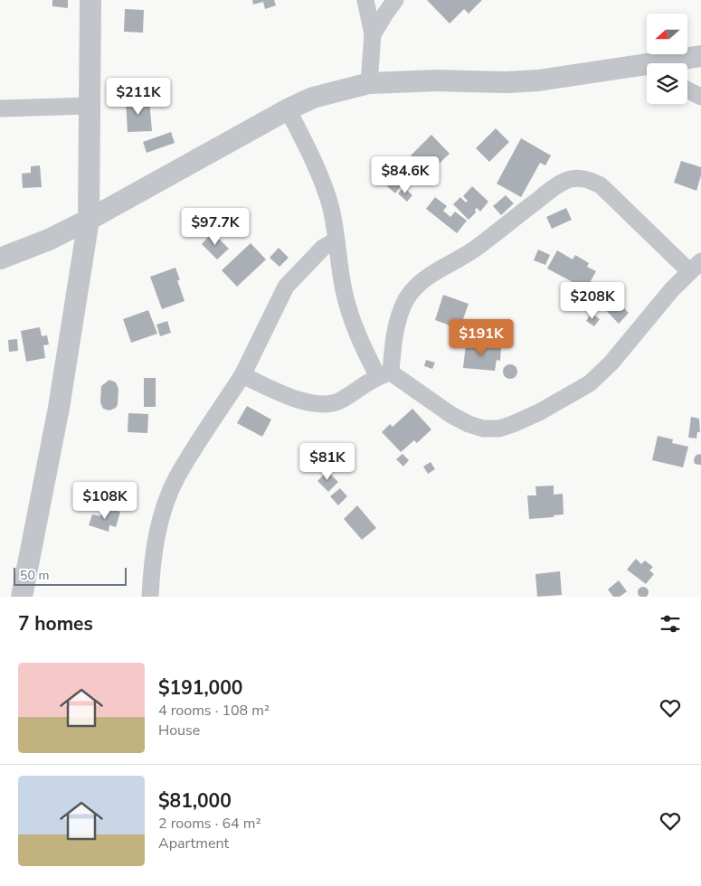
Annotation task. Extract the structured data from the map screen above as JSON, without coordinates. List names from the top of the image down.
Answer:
{
  "scale_bar": "50 m",
  "north": "left",
  "page": {
    "price": [
      "$211K",
      "$84.6K",
      "$97.7K",
      "$208K",
      "$191K",
      "$81K",
      "$108K"
    ],
    "scale": "50 m",
    "heading": "7 homes",
    "list": [
      {
        "name": "$191,000",
        "note": "4 rooms · 108 m² · House"
      },
      {
        "name": "$81,000",
        "note": "2 rooms · 64 m² · Apartment"
      }
    ]
  }
}
